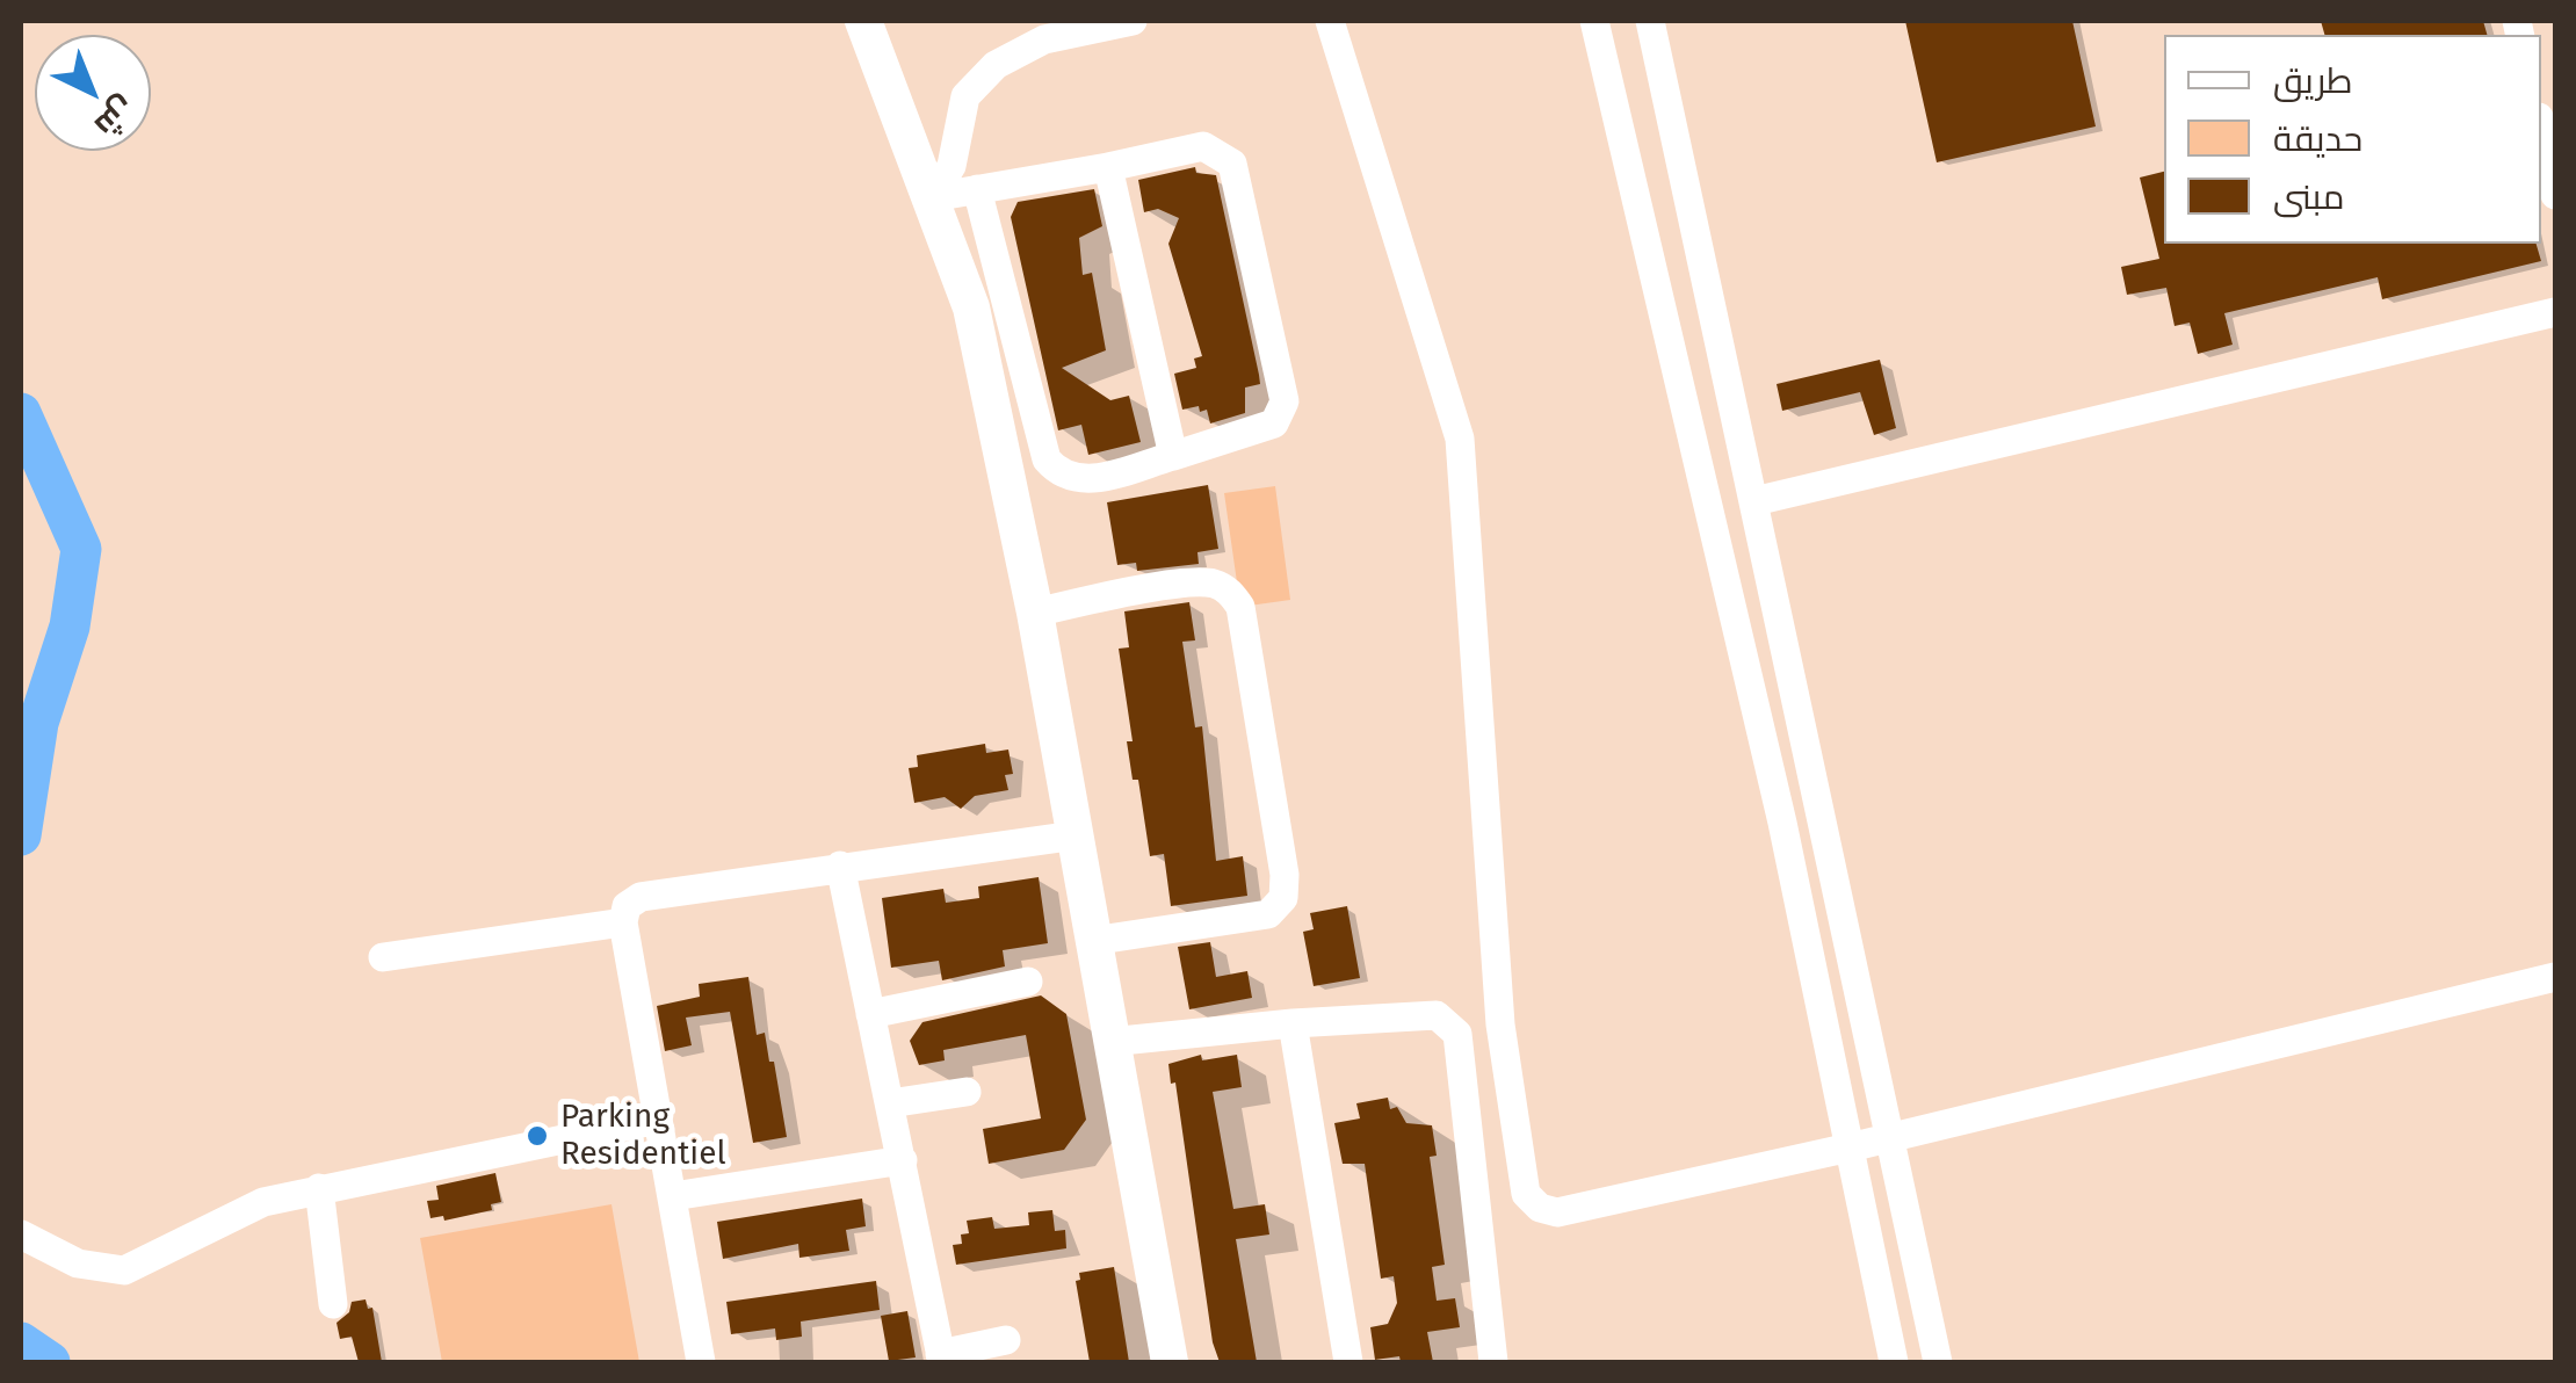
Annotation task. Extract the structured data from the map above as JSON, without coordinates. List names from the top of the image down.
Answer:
{
  "places": ["Parking Residentiel"],
  "legend": ["طريق", "حديقة", "مبنى"],
  "north": "bottom right"
}
